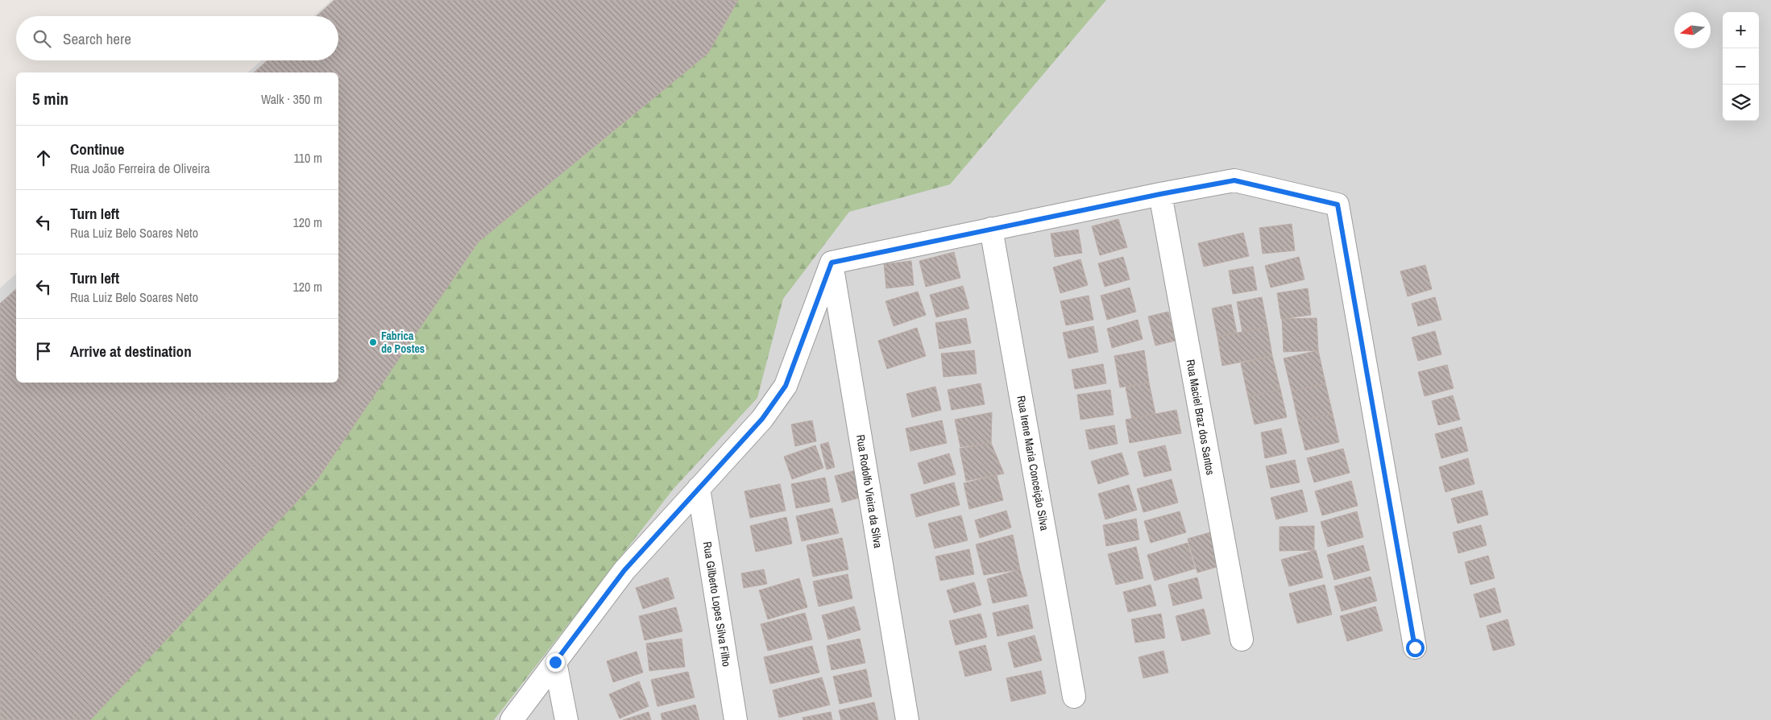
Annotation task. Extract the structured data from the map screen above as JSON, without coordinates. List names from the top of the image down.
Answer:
{
  "streets": {
    "street": [
      "Rua Maciel Braz dos Santos",
      "Rua Irene Maria Conceição Silva",
      "Rua Rodolfo Vieira da Silva",
      "Rua Gilberto Lopes Silva Filho"
    ]
  },
  "places": ["Fabrica de Postes"],
  "north": "left",
  "page": {
    "map_buttons": ["+", "−"],
    "search": "Search here",
    "heading": ["5 min", "Walk · 350 m"],
    "list": [
      ["Continue", "Rua João Ferreira de Oliveira", "110 m"],
      ["Turn left", "Rua Luiz Belo Soares Neto", "120 m"],
      ["Turn left", "Rua Luiz Belo Soares Neto", "120 m"],
      "Arrive at destination"
    ]
  }
}
